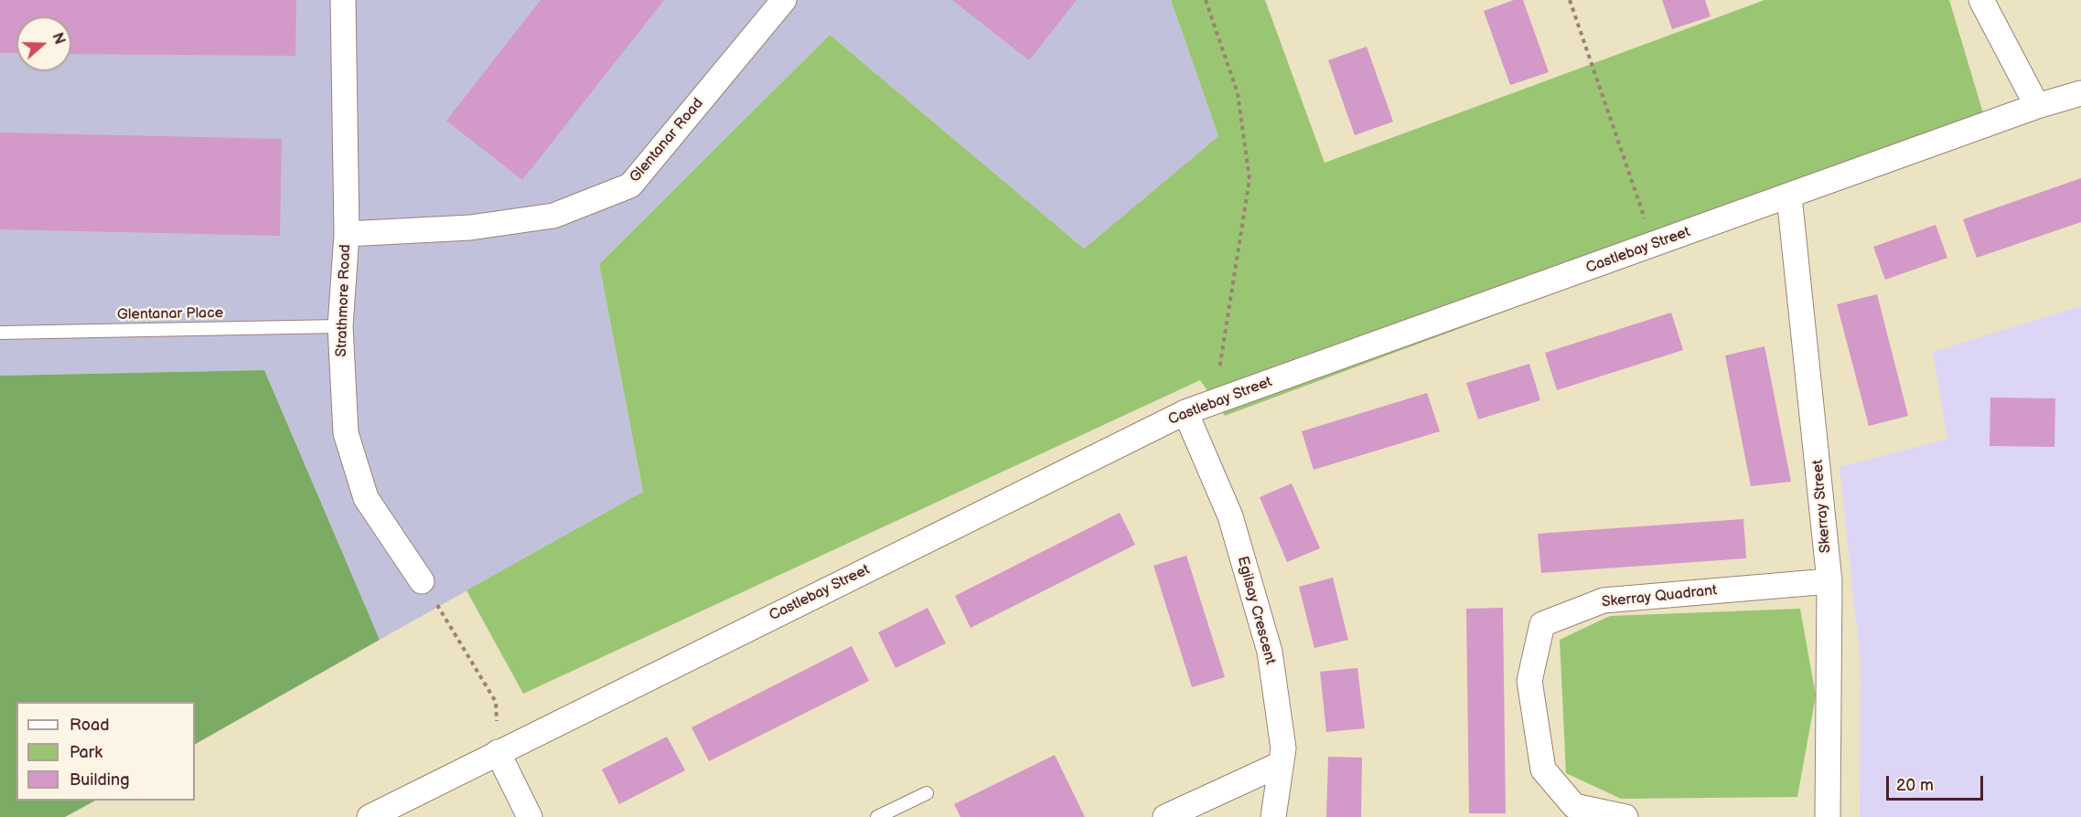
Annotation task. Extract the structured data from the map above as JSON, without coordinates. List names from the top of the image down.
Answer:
{
  "streets": {
    "street": [
      "Glentanar Road",
      "Castlebay Street",
      "Strathmore Road",
      "Skerray Street",
      "Skerray Quadrant",
      "Egilsay Crescent"
    ],
    "lane": ["Glentanar Place"]
  },
  "crossings": [
    ["Glentanar Road", "Strathmore Road"],
    ["Castlebay Street", "Skerray Street"],
    ["Castlebay Street", "Egilsay Crescent"],
    ["Strathmore Road", "Glentanar Place"],
    ["Skerray Street", "Skerray Quadrant"]
  ],
  "legend": ["Road", "Park", "Building"],
  "scale_bar": "20 m",
  "north": "right"
}
